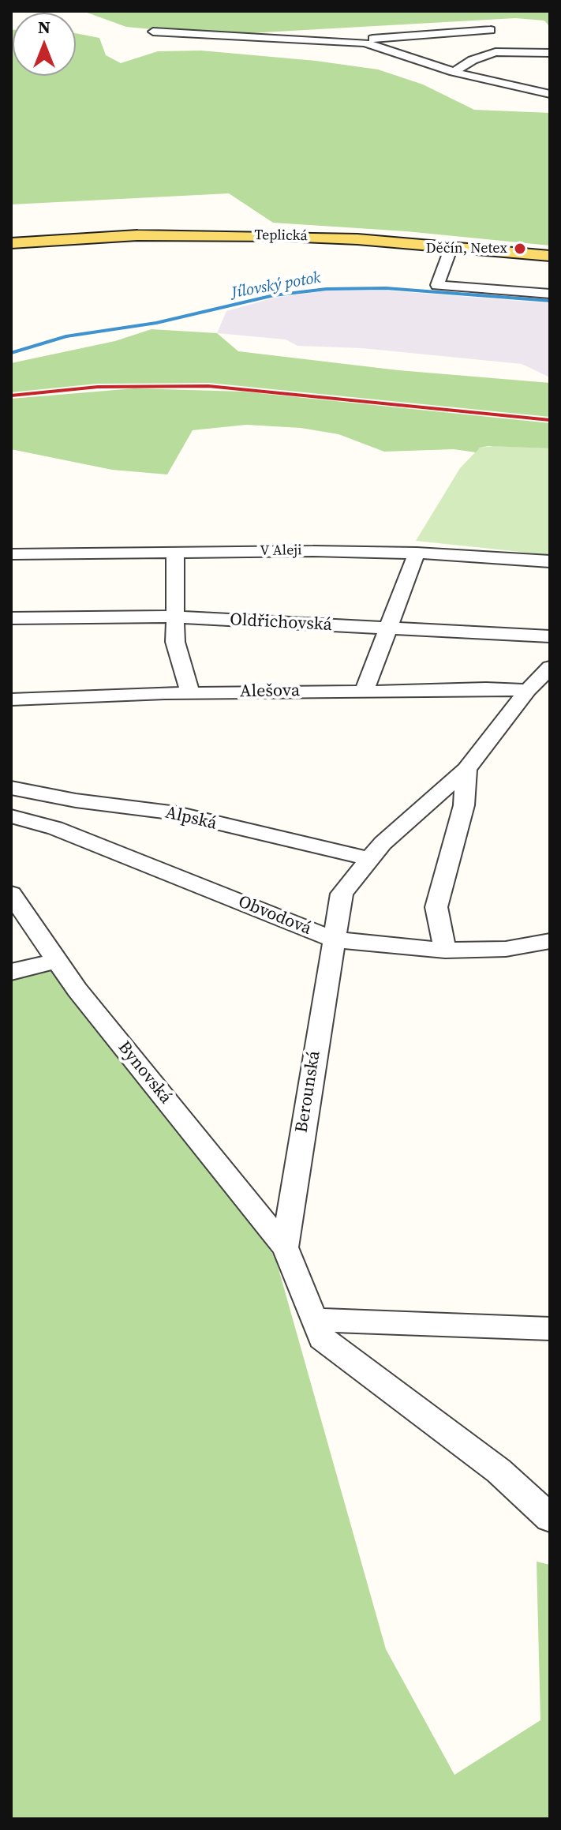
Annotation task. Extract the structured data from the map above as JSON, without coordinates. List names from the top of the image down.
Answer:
{
  "streets": {
    "main road": ["Teplická"],
    "street": [
      "V Aleji",
      "Oldřichovská",
      "Alešova",
      "Alpská",
      "Obvodová",
      "Bynovská",
      "Berounská"
    ]
  },
  "crossings": [
    ["Alešova", "Berounská"],
    ["Alpská", "Berounská"],
    ["Obvodová", "Berounská"],
    ["Bynovská", "Berounská"]
  ],
  "water": ["Jílovský potok"],
  "places": ["Děčín, Netex"],
  "north": "top"
}
